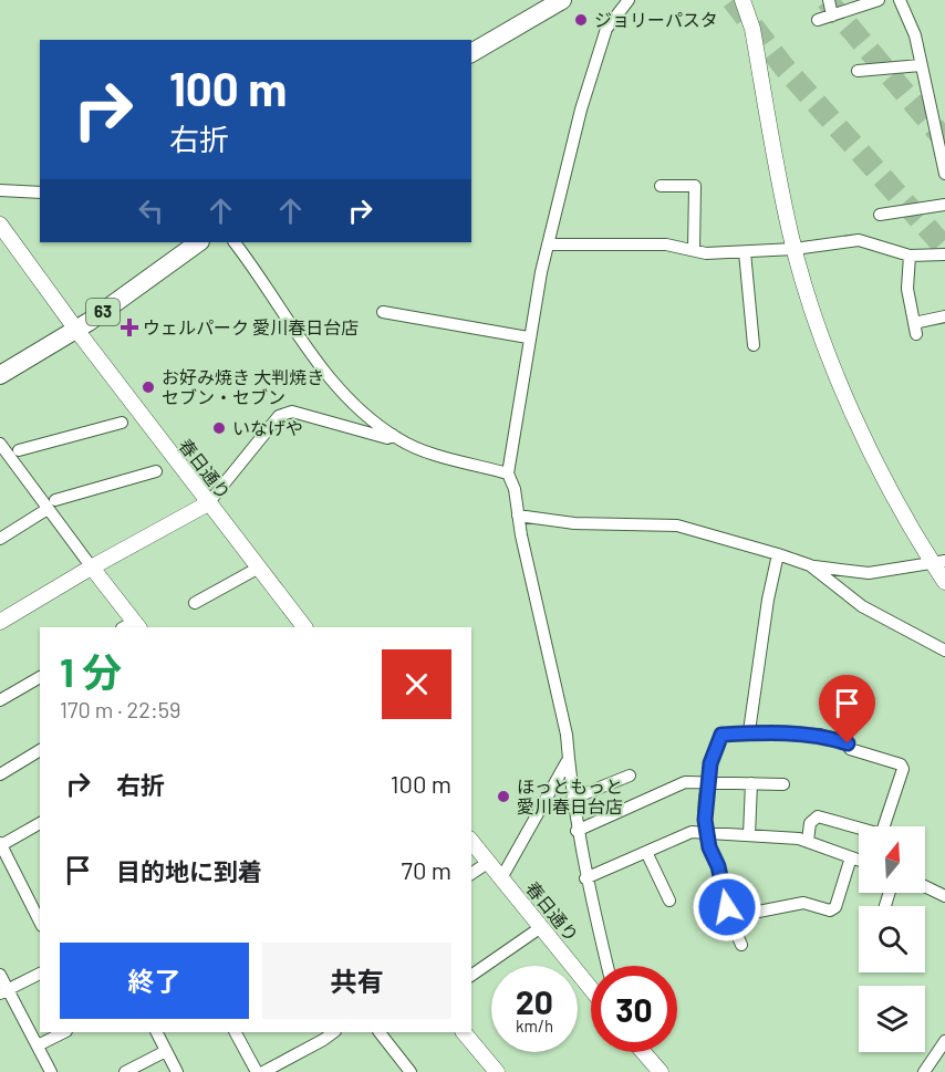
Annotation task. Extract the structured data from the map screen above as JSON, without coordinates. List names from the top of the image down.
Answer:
{
  "streets": {
    "main road": ["63"],
    "street": ["春日通り"]
  },
  "crossings": [
    ["63", "春日通り"]
  ],
  "places": {
    "other": [
      "ジョリーパスタ",
      "お好み焼き 大判焼き セブン・セブン",
      "いなげや",
      "ほっともっと 愛川春日台店"
    ],
    "health": ["ウェルパーク 愛川春日台店"]
  },
  "north": "top",
  "page": {
    "turn": ["100 m", "右折"],
    "heading": ["1 分", "170 m · 22:59"],
    "list": [
      {
        "name": "右折",
        "value": "100 m"
      },
      {
        "name": "目的地に到着",
        "value": "70 m"
      }
    ],
    "buttons": ["終了", "共有"],
    "speed": "20 km/h",
    "limit": "30"
  }
}
